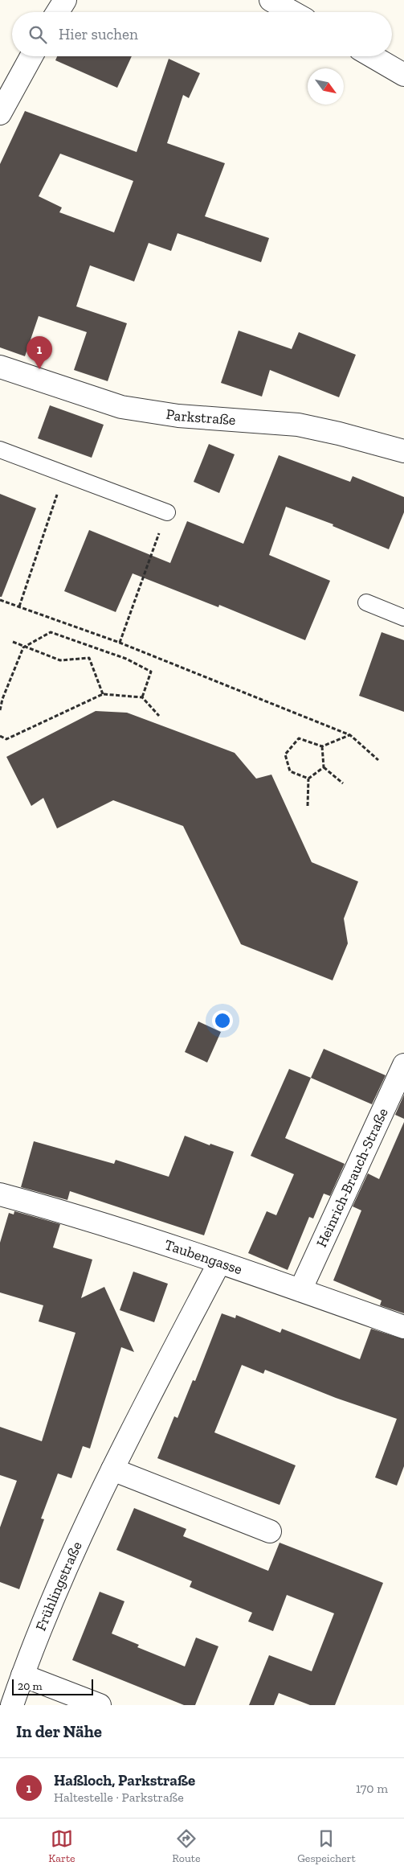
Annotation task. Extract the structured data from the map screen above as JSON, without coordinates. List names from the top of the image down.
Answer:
{
  "streets": {
    "street": [
      "Parkstraße",
      "Heinrich-Brauch-Straße",
      "Taubengasse",
      "Frühlingstraße"
    ]
  },
  "crossings": [
    ["Heinrich-Brauch-Straße", "Taubengasse"],
    ["Taubengasse", "Frühlingstraße"]
  ],
  "scale_bar": "20 m",
  "north": "bottom right",
  "page": {
    "search": "Hier suchen",
    "pins": "1",
    "scale": "20 m",
    "heading": "In der Nähe",
    "list": [
      {
        "mark": "1",
        "name": "Haßloch, Parkstraße",
        "note": "Haltestelle · Parkstraße",
        "value": "170 m"
      }
    ],
    "nav": ["Karte", "Route", "Gespeichert"]
  }
}
